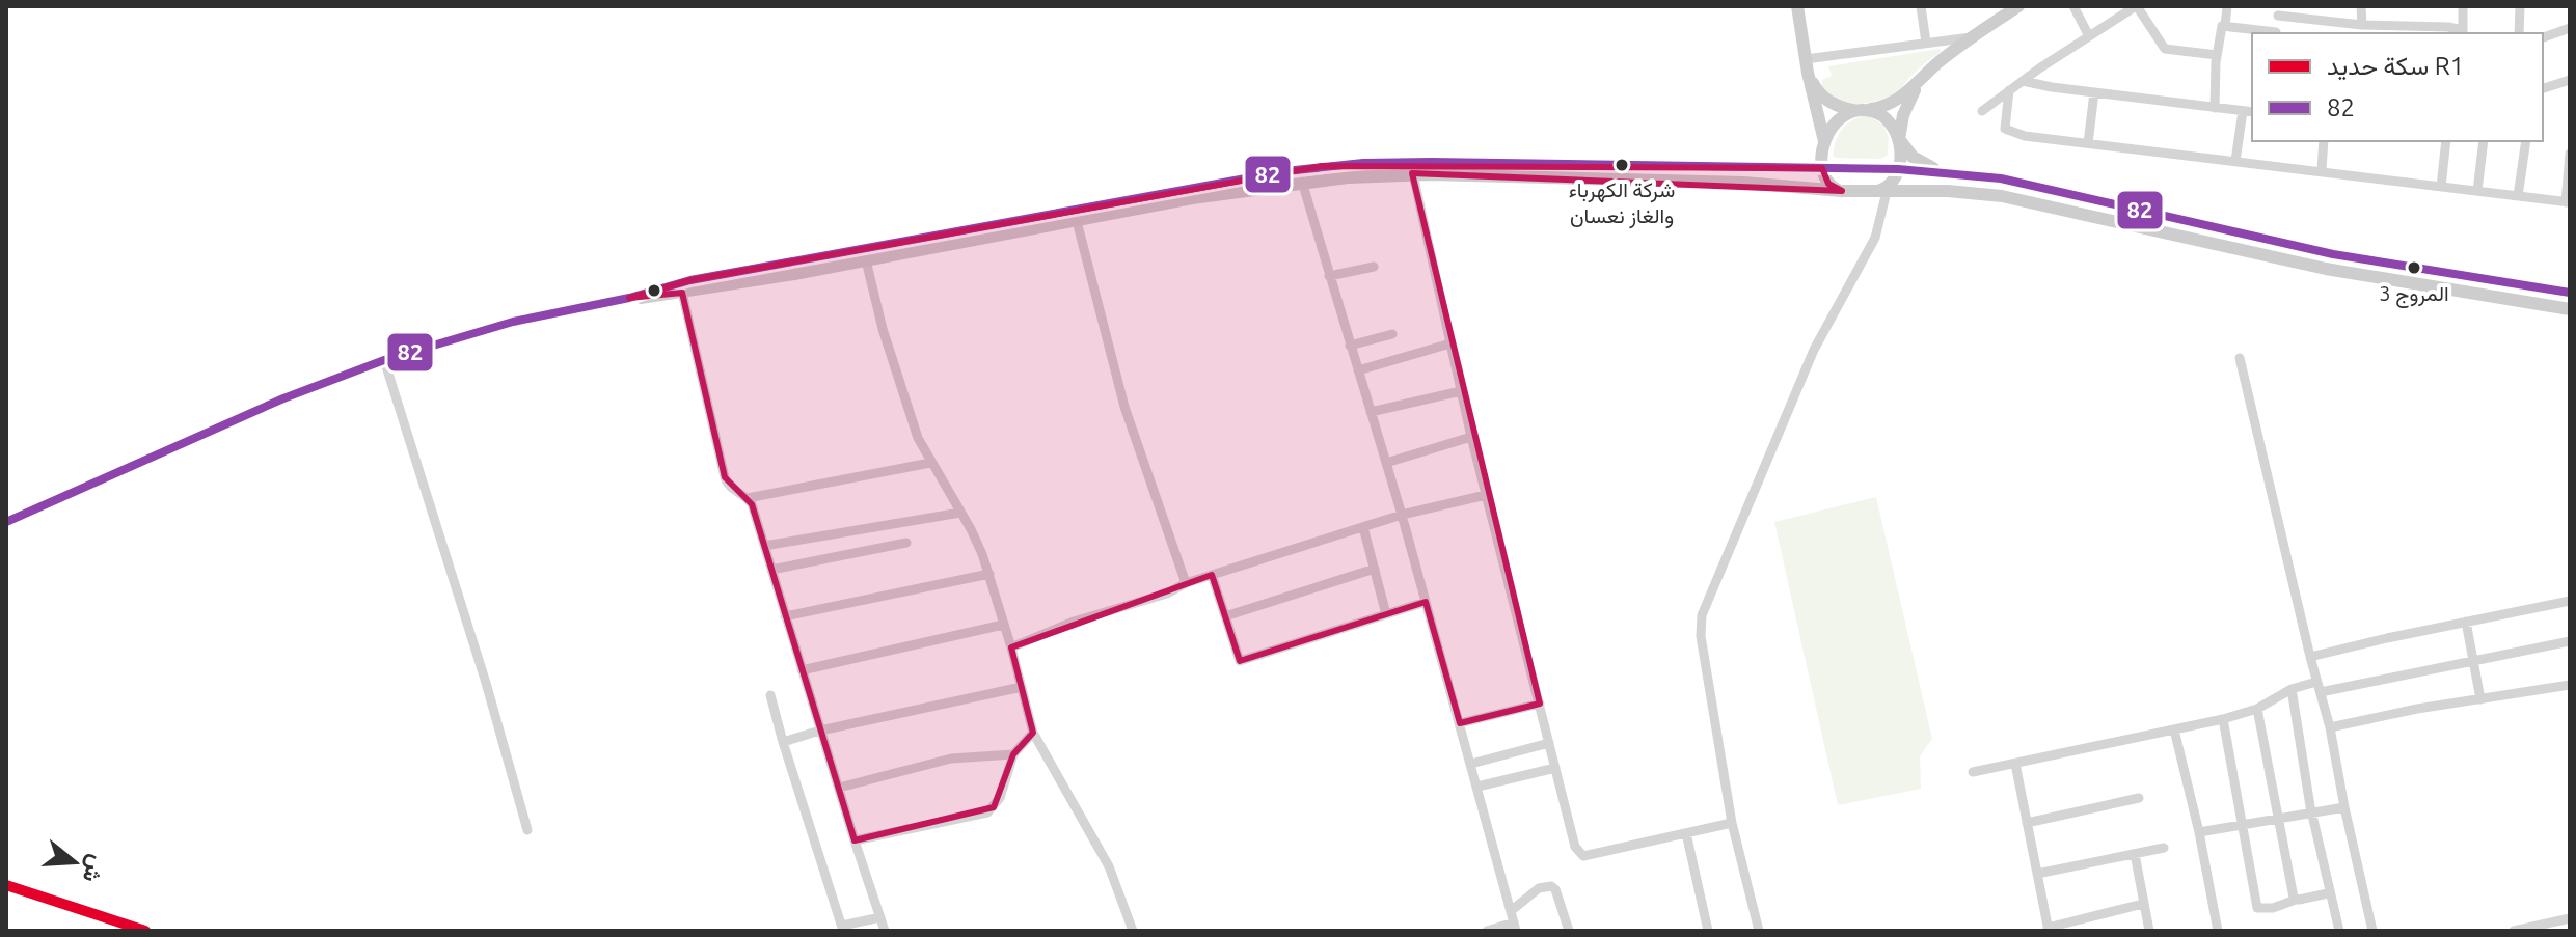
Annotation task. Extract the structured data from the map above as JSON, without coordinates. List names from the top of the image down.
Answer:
{
  "places": ["شركة الكهرباء والغاز نعسان", "المروج 3"],
  "lines": ["transit line 82", "rail line R1"],
  "legend": ["سكة حديد R1", "82"],
  "north": "right"
}
